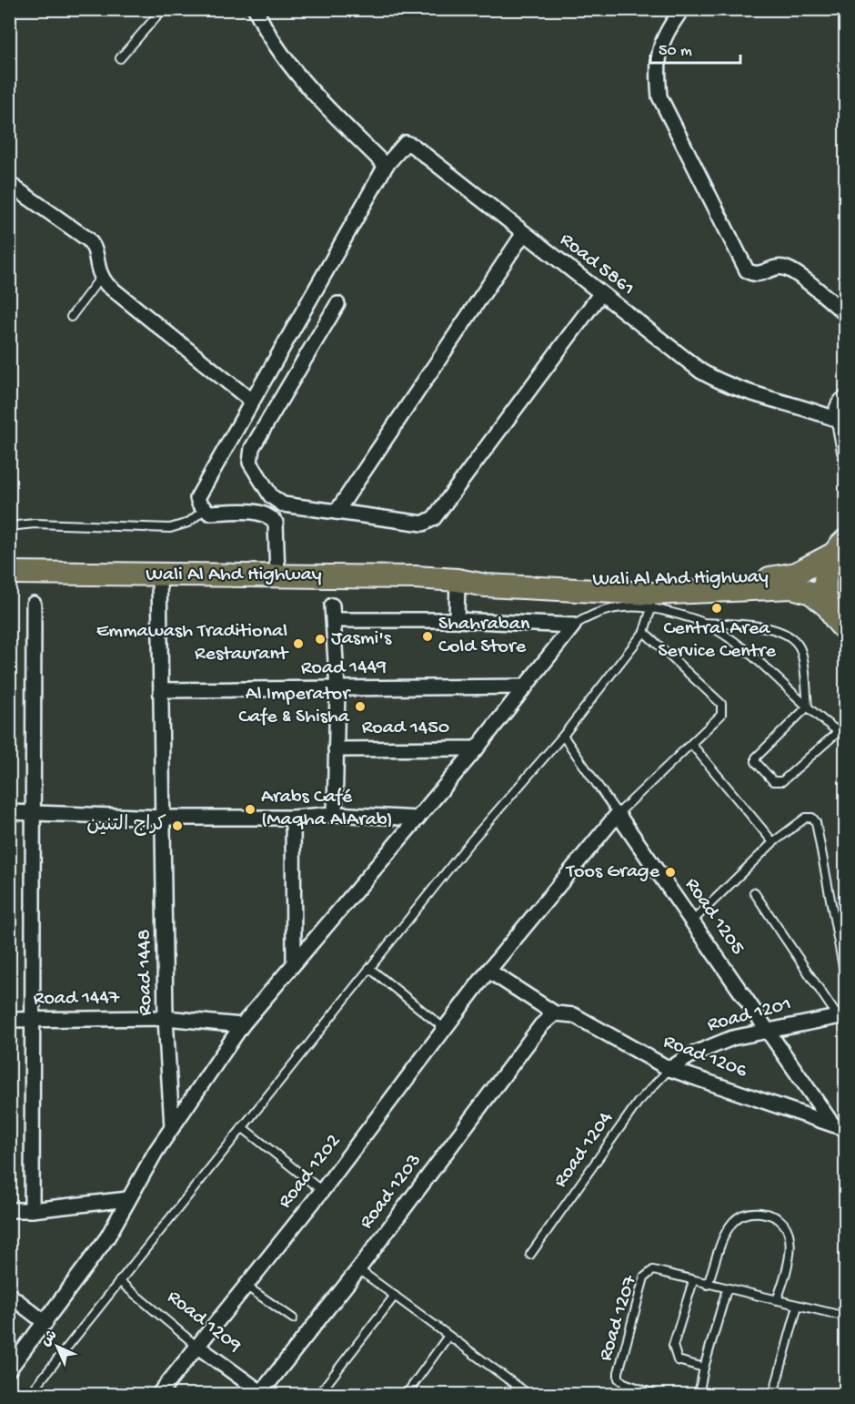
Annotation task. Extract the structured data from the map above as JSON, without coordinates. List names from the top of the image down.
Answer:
{
  "streets": {
    "main road": ["Wali Al Ahd Highway"],
    "street": [
      "Road 5861",
      "Road 1449",
      "Road 1450",
      "Road 1205",
      "Road 1448",
      "Road 1447",
      "Road 1201",
      "Road 1206",
      "Road 1202",
      "Road 1203",
      "Road 1209"
    ],
    "lane": ["Road 1204", "Road 1207"]
  },
  "crossings": [
    ["Wali Al Ahd Highway", "Road 1448"],
    ["Road 1449", "Road 1448"],
    ["Road 1205", "Road 1201"],
    ["Road 1205", "Road 1206"],
    ["Road 1205", "Road 1202"],
    ["Road 1448", "Road 1447"],
    ["Road 1201", "Road 1206"],
    ["Road 1201", "Road 1204"],
    ["Road 1206", "Road 1204"],
    ["Road 1206", "Road 1203"],
    ["Road 1202", "Road 1209"],
    ["Road 1203", "Road 1209"]
  ],
  "places": [
    "Central Area Service Centre",
    "Shahraban Cold Store",
    "Jasmi's",
    "Emmawash Traditional Restaurant",
    "Al Imperator Cafe & Shisha",
    "Arabs Café (Maqha AlArab)",
    "كراج التنين",
    "Toos Grage"
  ],
  "scale_bar": "50 m",
  "north": "top left"
}
